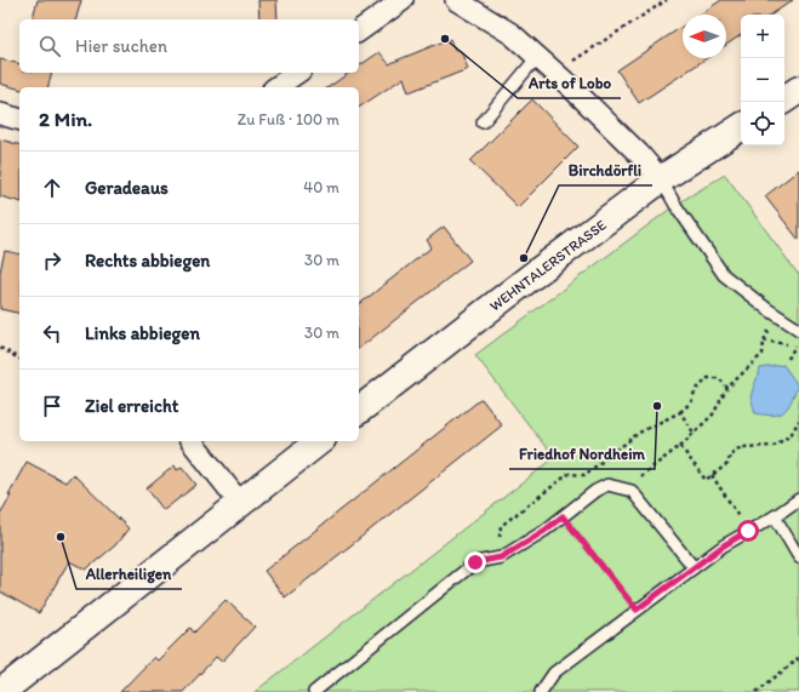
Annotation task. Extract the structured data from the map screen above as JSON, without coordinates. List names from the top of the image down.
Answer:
{
  "streets": {
    "main road": ["WEHNTALERSTRASSE"]
  },
  "places": [
    "Arts of Lobo",
    "Birchdörfli",
    "Friedhof Nordheim",
    "Allerheiligen"
  ],
  "north": "left",
  "page": {
    "map_buttons": ["+", "−"],
    "search": "Hier suchen",
    "heading": ["2 Min.", "Zu Fuß · 100 m"],
    "list": [
      ["Geradeaus", "40 m"],
      ["Rechts abbiegen", "30 m"],
      ["Links abbiegen", "30 m"],
      "Ziel erreicht"
    ]
  }
}
